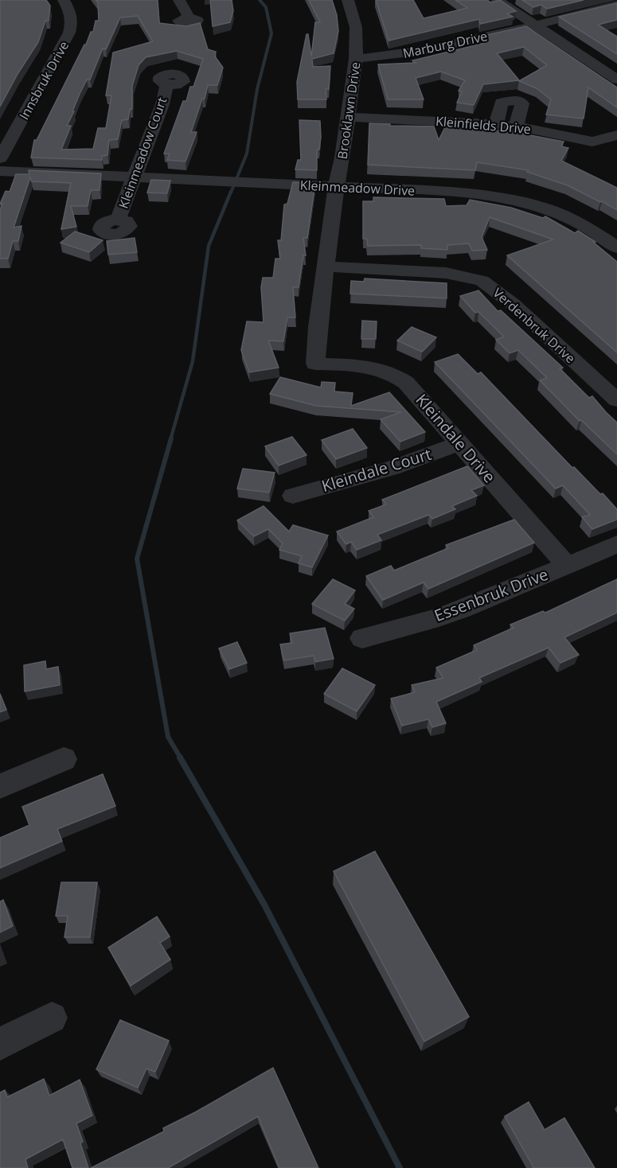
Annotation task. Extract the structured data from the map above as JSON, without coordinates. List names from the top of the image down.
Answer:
{
  "streets": {
    "street": [
      "Marburg Drive",
      "Innsbruk Drive",
      "Brooklawn Drive",
      "Kleinfields Drive",
      "Kleinmeadow Court",
      "Kleinmeadow Drive",
      "Verdenbruk Drive",
      "Kleindale Drive",
      "Kleindale Court",
      "Essenbruk Drive"
    ]
  },
  "crossings": [
    ["Marburg Drive", "Brooklawn Drive"],
    ["Brooklawn Drive", "Kleinfields Drive"],
    ["Brooklawn Drive", "Kleinmeadow Drive"],
    ["Brooklawn Drive", "Verdenbruk Drive"],
    ["Brooklawn Drive", "Kleindale Drive"],
    ["Kleinmeadow Court", "Kleinmeadow Drive"],
    ["Kleindale Drive", "Kleindale Court"],
    ["Kleindale Drive", "Essenbruk Drive"]
  ]
}
